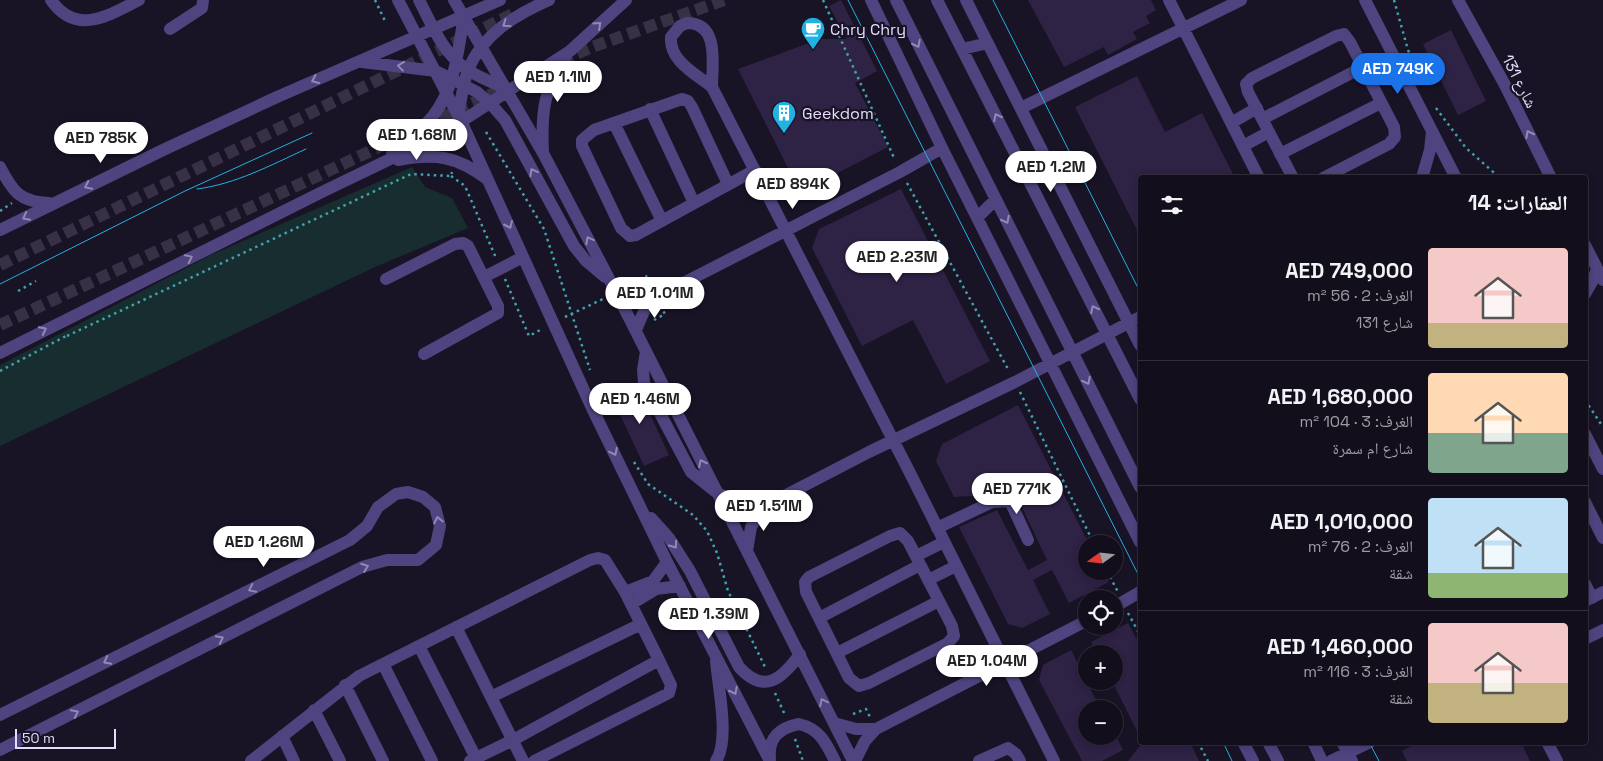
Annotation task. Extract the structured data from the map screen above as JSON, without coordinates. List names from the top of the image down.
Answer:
{
  "streets": {
    "street": ["شارع 131"]
  },
  "places": {
    "cafe": ["Chry Chry"],
    "building": ["Geekdom"]
  },
  "scale_bar": "50 m",
  "north": "left",
  "page": {
    "price": [
      "AED 749K",
      "AED 1.1M",
      "AED 1.68M",
      "AED 785K",
      "AED 1.2M",
      "AED 894K",
      "AED 2.23M",
      "AED 1.01M",
      "AED 1.46M",
      "AED 771K",
      "AED 1.51M",
      "AED 1.26M",
      "AED 1.39M",
      "AED 1.04M"
    ],
    "heading": "العقارات: 14",
    "list": [
      {
        "name": "AED 749,000",
        "note": "الغرف: 2 · 56 m² · شارع 131"
      },
      {
        "name": "AED 1,680,000",
        "note": "الغرف: 3 · 104 m² · شارع ام سمرة"
      },
      {
        "name": "AED 1,010,000",
        "note": "الغرف: 2 · 76 m² · شقة"
      },
      {
        "name": "AED 1,460,000",
        "note": "الغرف: 3 · 116 m² · شقة"
      }
    ],
    "map_buttons": ["+", "−"],
    "scale": "50 m"
  }
}
